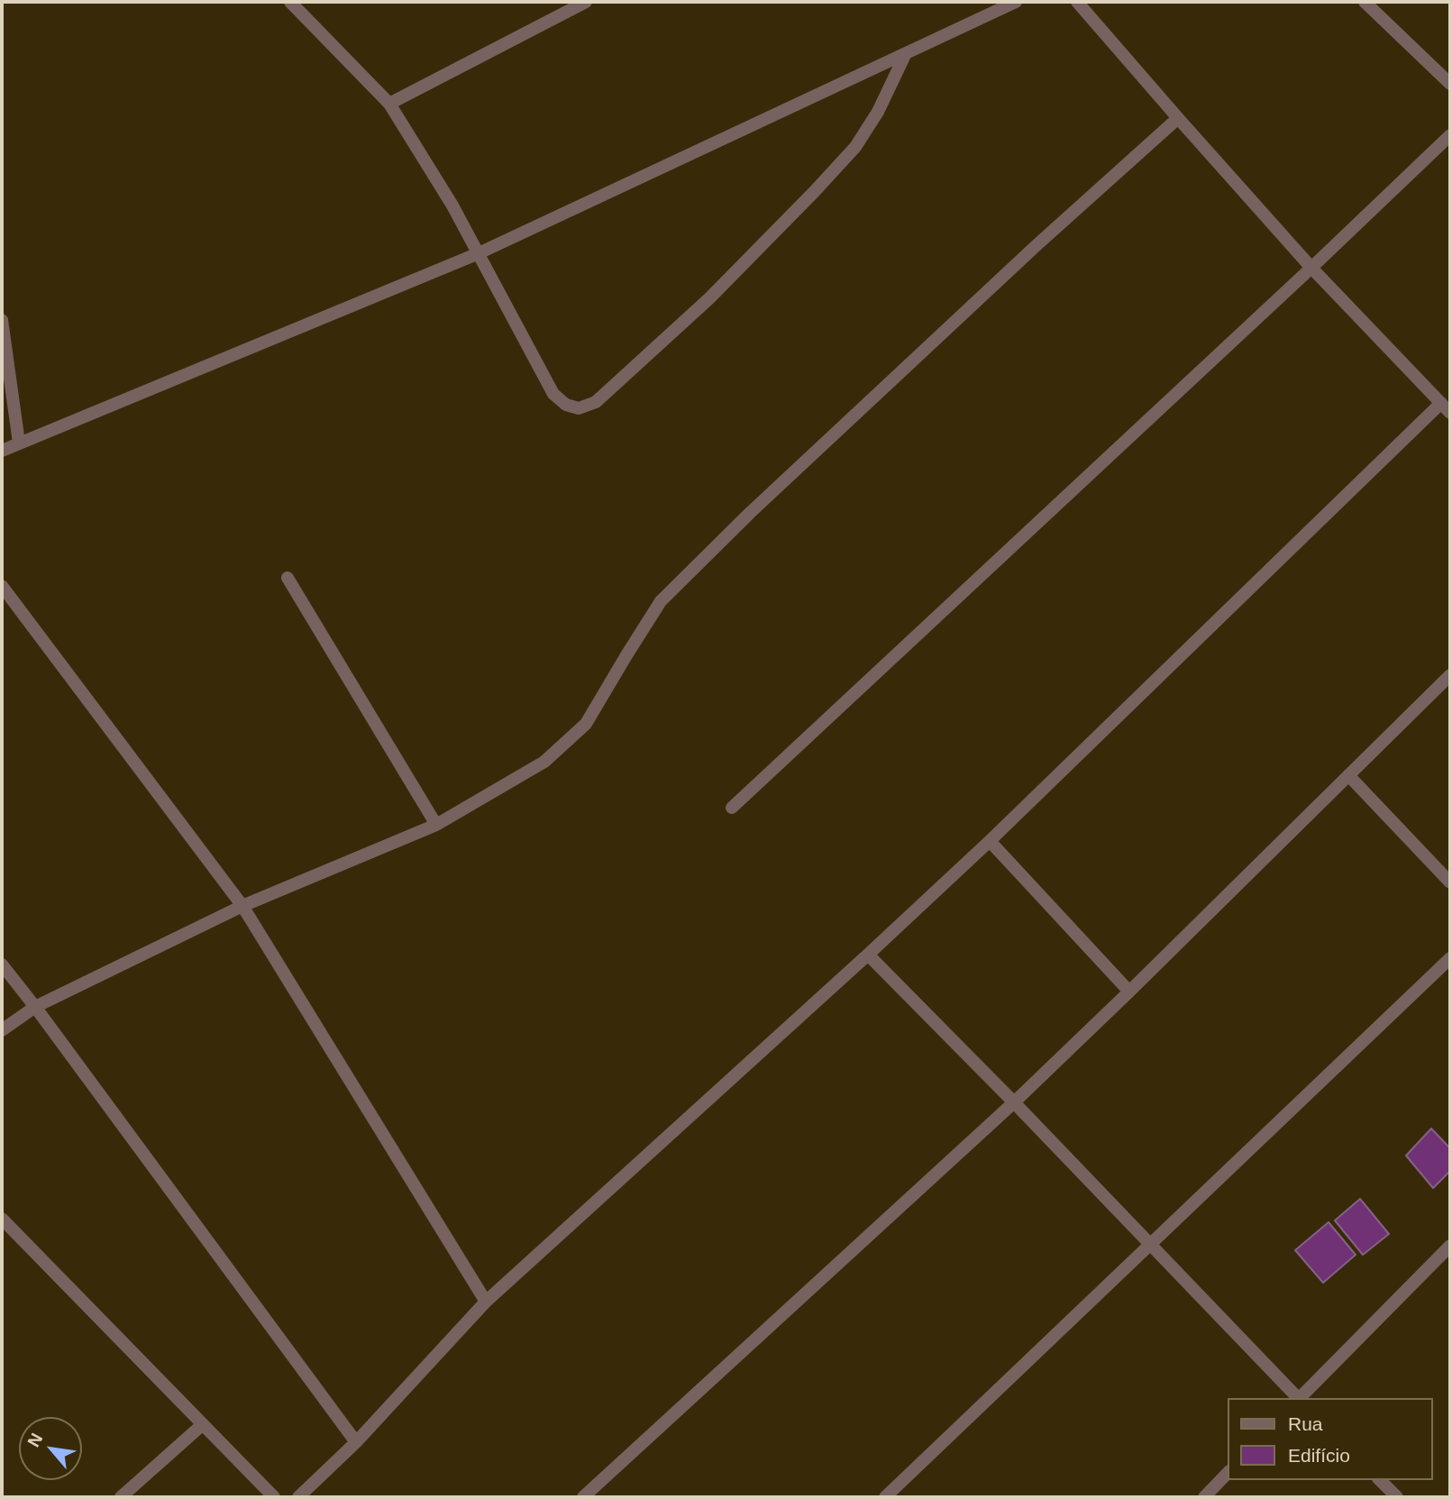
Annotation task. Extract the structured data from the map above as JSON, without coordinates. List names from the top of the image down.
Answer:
{
  "legend": ["Rua", "Edifício"],
  "north": "top left"
}
